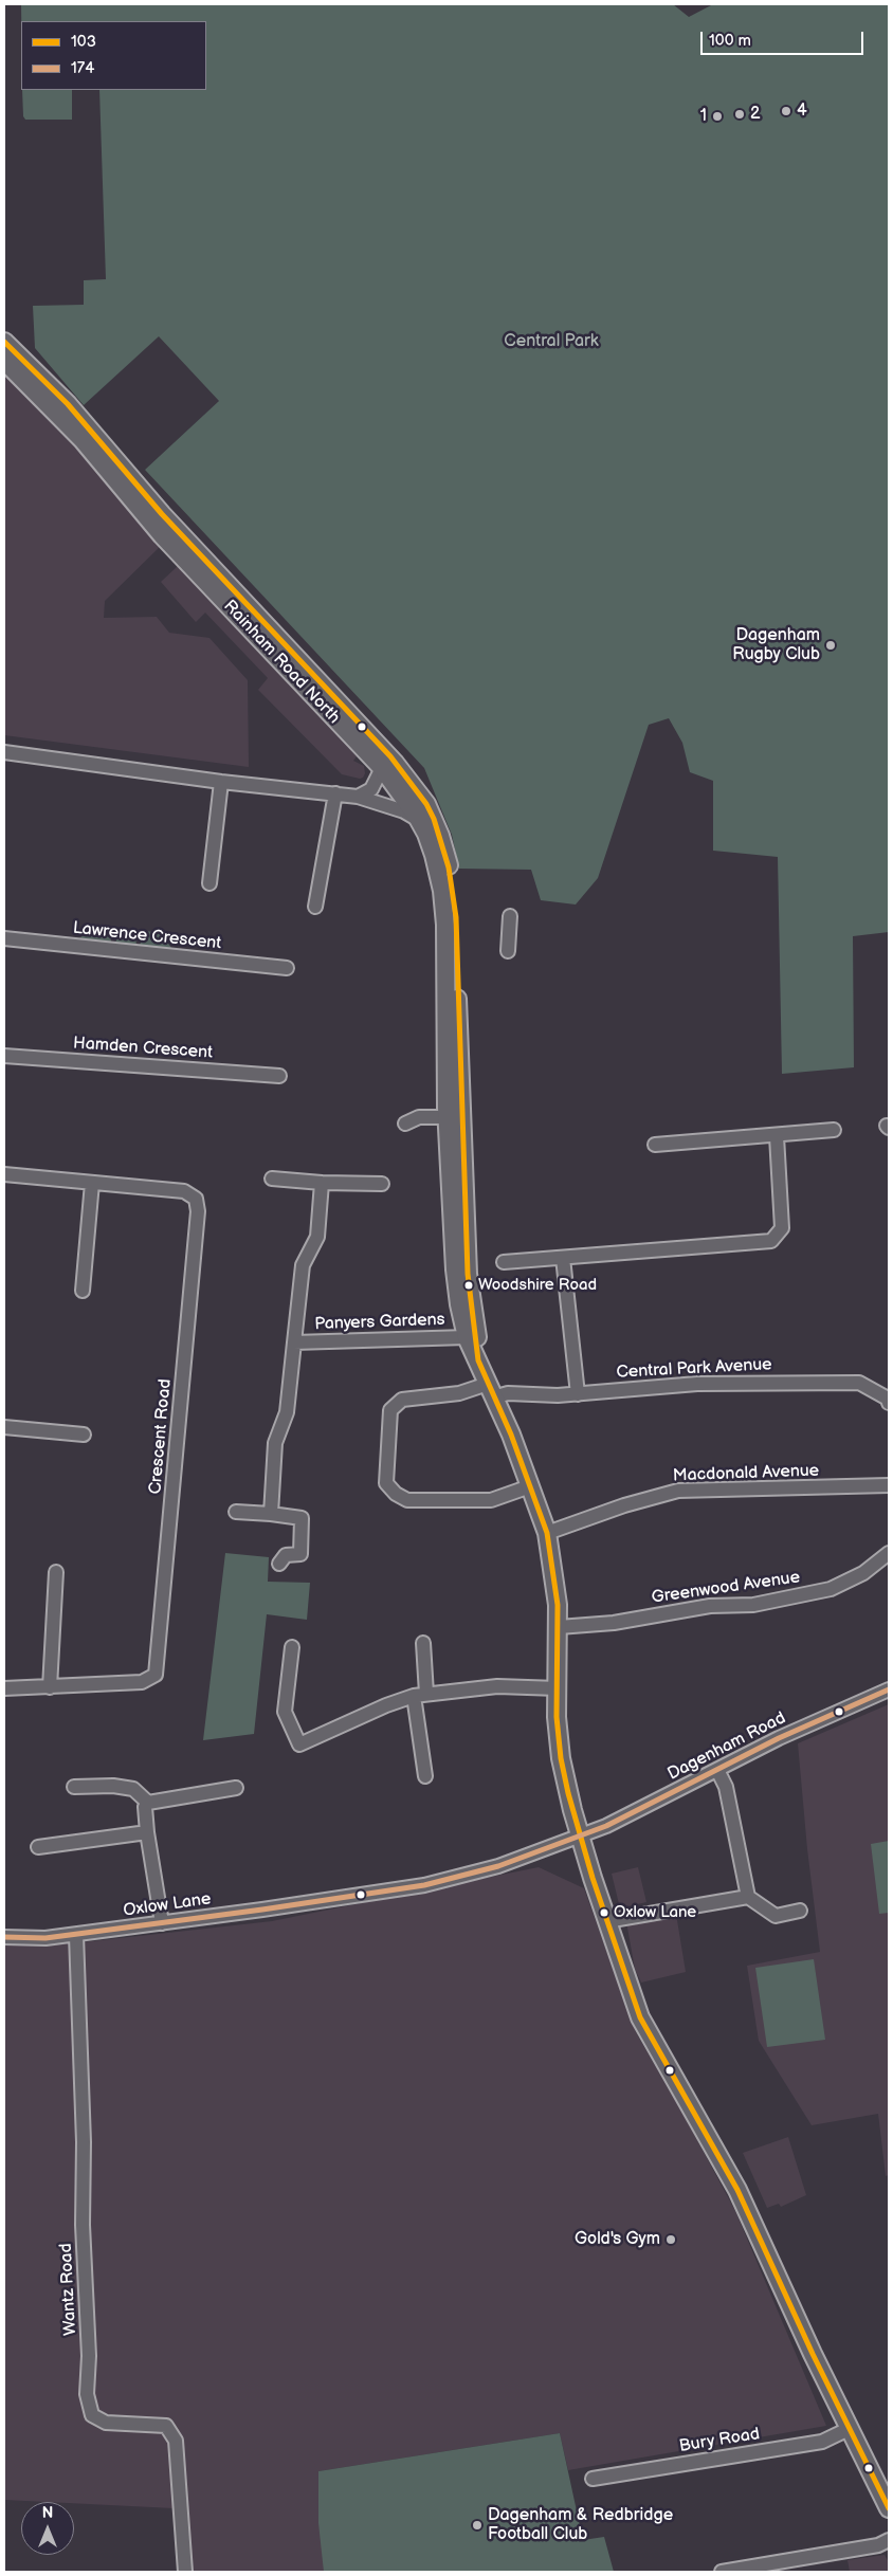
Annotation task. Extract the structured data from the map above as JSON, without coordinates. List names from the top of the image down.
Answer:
{
  "streets": {
    "main road": ["Rainham Road North"],
    "street": [
      "Lawrence Crescent",
      "Hamden Crescent",
      "Panyers Gardens",
      "Central Park Avenue",
      "Crescent Road",
      "Macdonald Avenue",
      "Greenwood Avenue",
      "Dagenham Road",
      "Oxlow Lane",
      "Wantz Road",
      "Bury Road"
    ]
  },
  "crossings": [
    ["Rainham Road North", "Panyers Gardens"],
    ["Rainham Road North", "Central Park Avenue"],
    ["Rainham Road North", "Macdonald Avenue"],
    ["Rainham Road North", "Greenwood Avenue"],
    ["Rainham Road North", "Dagenham Road"],
    ["Rainham Road North", "Oxlow Lane"],
    ["Rainham Road North", "Bury Road"],
    ["Dagenham Road", "Oxlow Lane"],
    ["Oxlow Lane", "Wantz Road"]
  ],
  "parks": ["Central Park"],
  "places": [
    "4",
    "2",
    "1",
    "Dagenham Rugby Club",
    "Woodshire Road",
    "Oxlow Lane",
    "Gold's Gym",
    "Dagenham & Redbridge Football Club"
  ],
  "lines": ["transit line 103", "transit line 174"],
  "legend": ["103", "174"],
  "scale_bar": "100 m",
  "north": "top"
}
